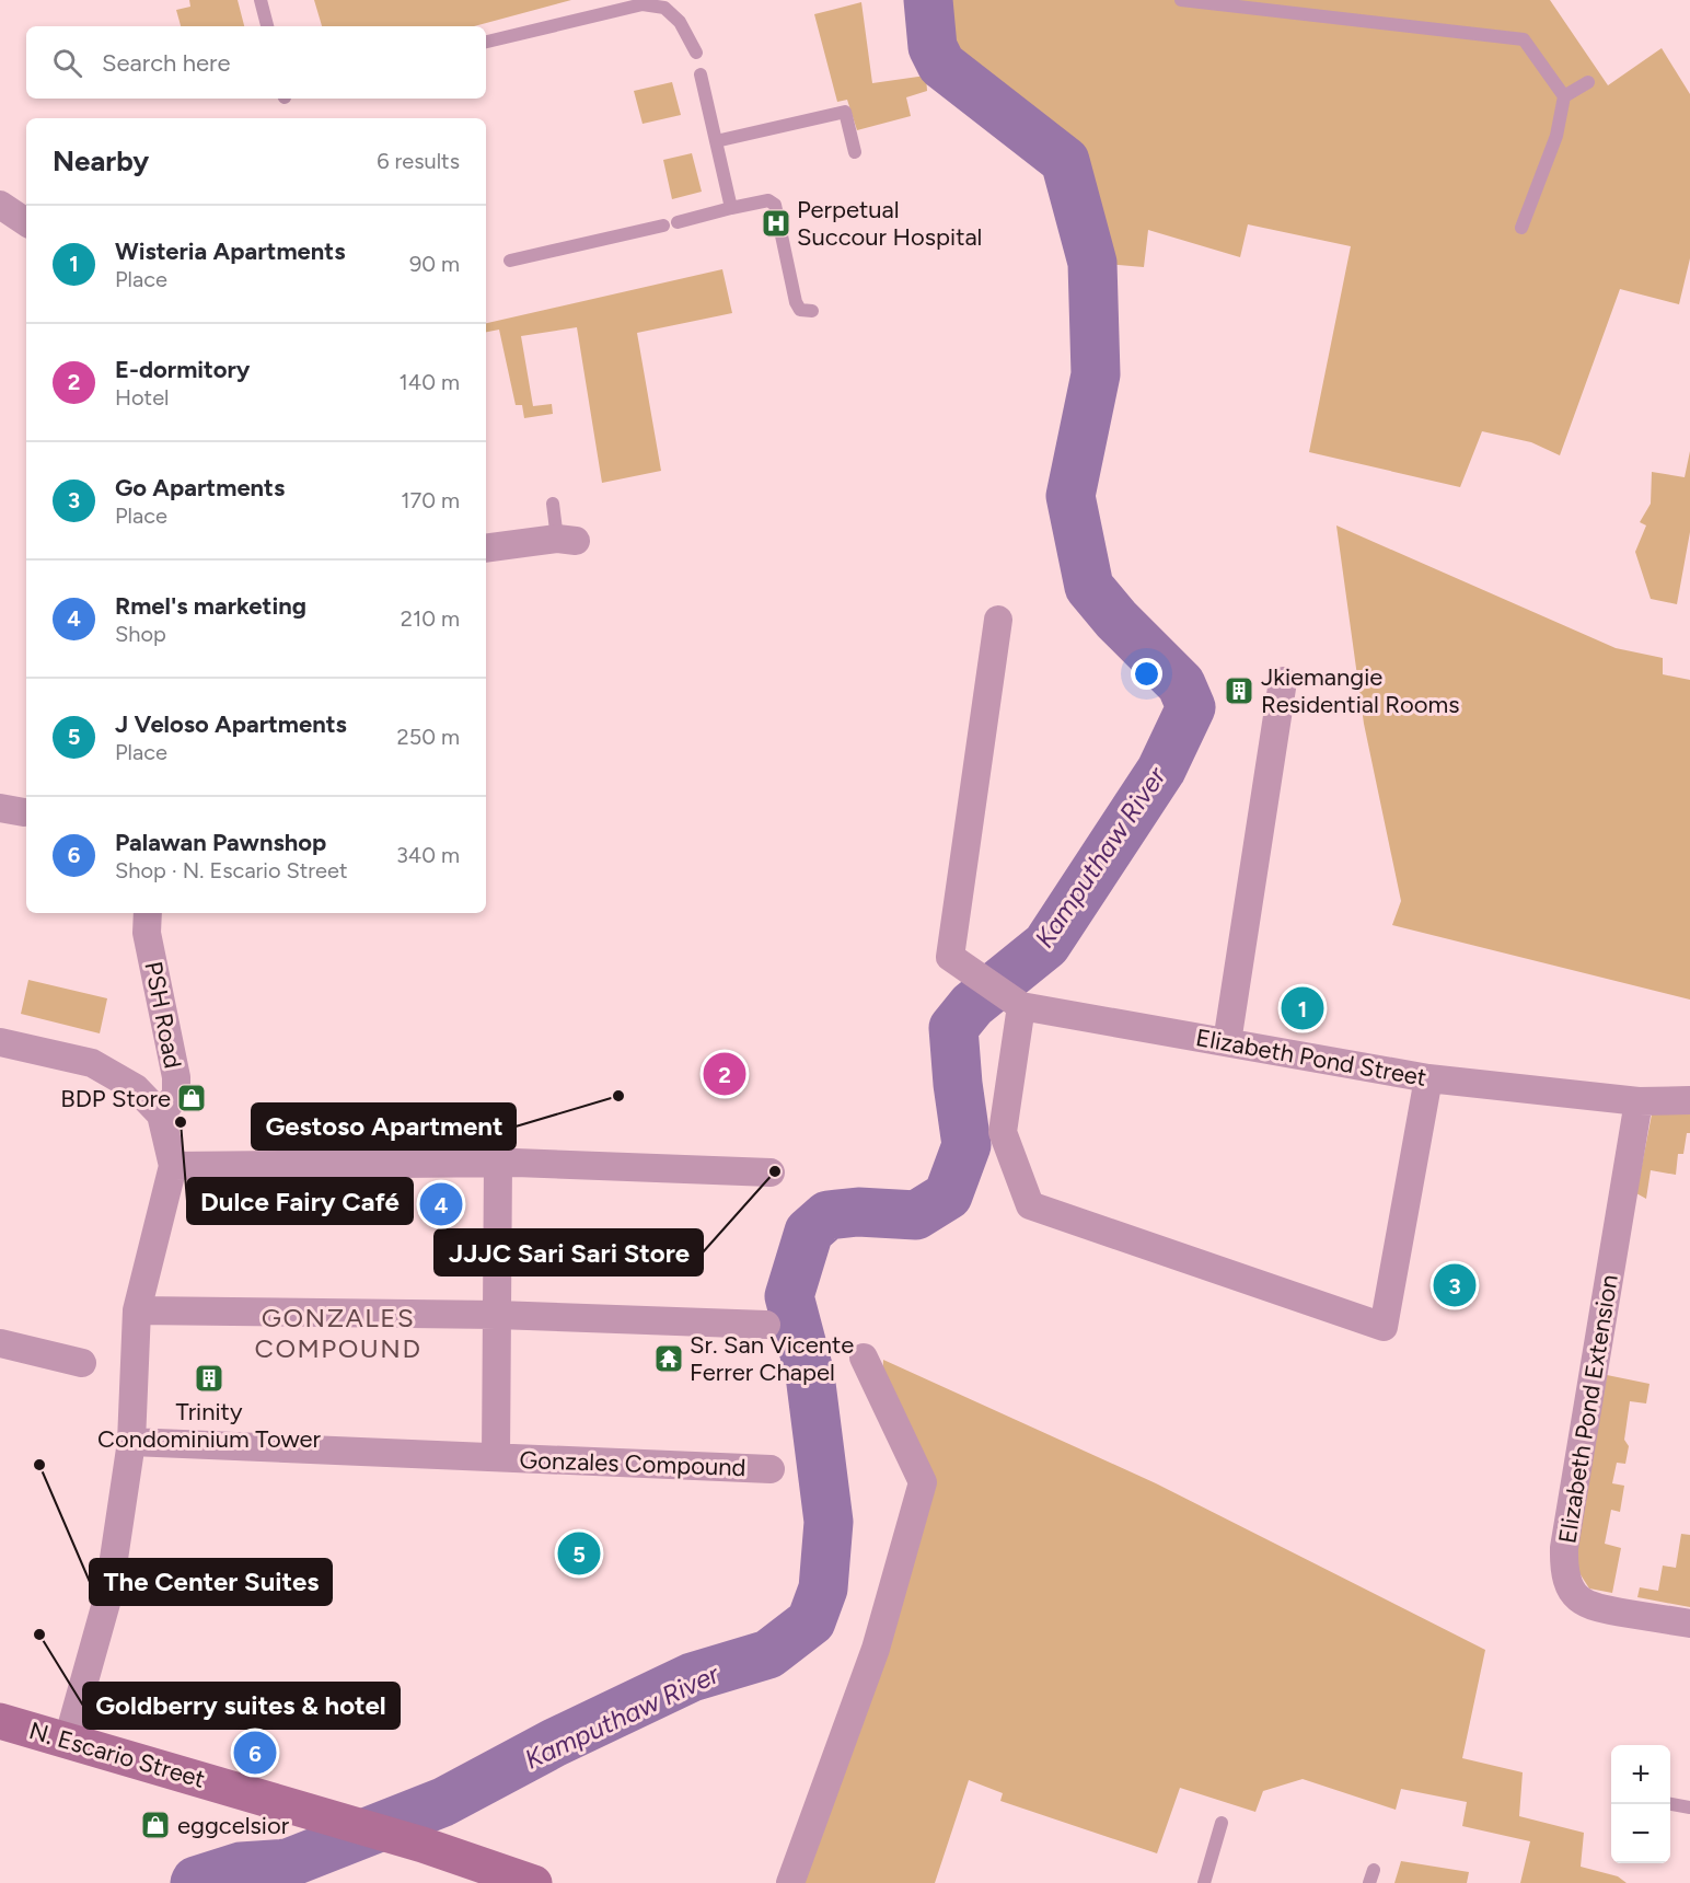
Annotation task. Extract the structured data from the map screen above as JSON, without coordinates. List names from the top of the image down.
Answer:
{
  "streets": {
    "main road": ["N. Escario Street"],
    "street": [
      "PSH Road",
      "Elizabeth Pond Street",
      "Elizabeth Pond Extension",
      "Gonzales Compound"
    ]
  },
  "crossings": [
    ["Elizabeth Pond Street", "Elizabeth Pond Extension"]
  ],
  "districts": ["GONZALES COMPOUND"],
  "water": ["Kamputhaw River"],
  "places": {
    "hospital": ["Perpetual Succour Hospital"],
    "building": ["Jkiemangie Residential Rooms", "Trinity Condominium Tower"],
    "other": [
      "Gestoso Apartment",
      "Dulce Fairy Café",
      "JJJC Sari Sari Store",
      "The Center Suites",
      "Goldberry suites & hotel"
    ],
    "shop": ["BDP Store", "eggcelsior"],
    "temple": ["Sr. San Vicente Ferrer Chapel"]
  },
  "page": {
    "search": "Search here",
    "heading": ["Nearby", "6 results"],
    "list": [
      {
        "mark": "1",
        "name": "Wisteria Apartments",
        "note": "Place",
        "value": "90 m"
      },
      {
        "mark": "2",
        "name": "E-dormitory",
        "note": "Hotel",
        "value": "140 m"
      },
      {
        "mark": "3",
        "name": "Go Apartments",
        "note": "Place",
        "value": "170 m"
      },
      {
        "mark": "4",
        "name": "Rmel's marketing",
        "note": "Shop",
        "value": "210 m"
      },
      {
        "mark": "5",
        "name": "J Veloso Apartments",
        "note": "Place",
        "value": "250 m"
      },
      {
        "mark": "6",
        "name": "Palawan Pawnshop",
        "note": "Shop · N. Escario Street",
        "value": "340 m"
      }
    ],
    "pins": [
      "1",
      "2",
      "4",
      "3",
      "5",
      "6"
    ],
    "map_buttons": ["+", "−"]
  }
}
